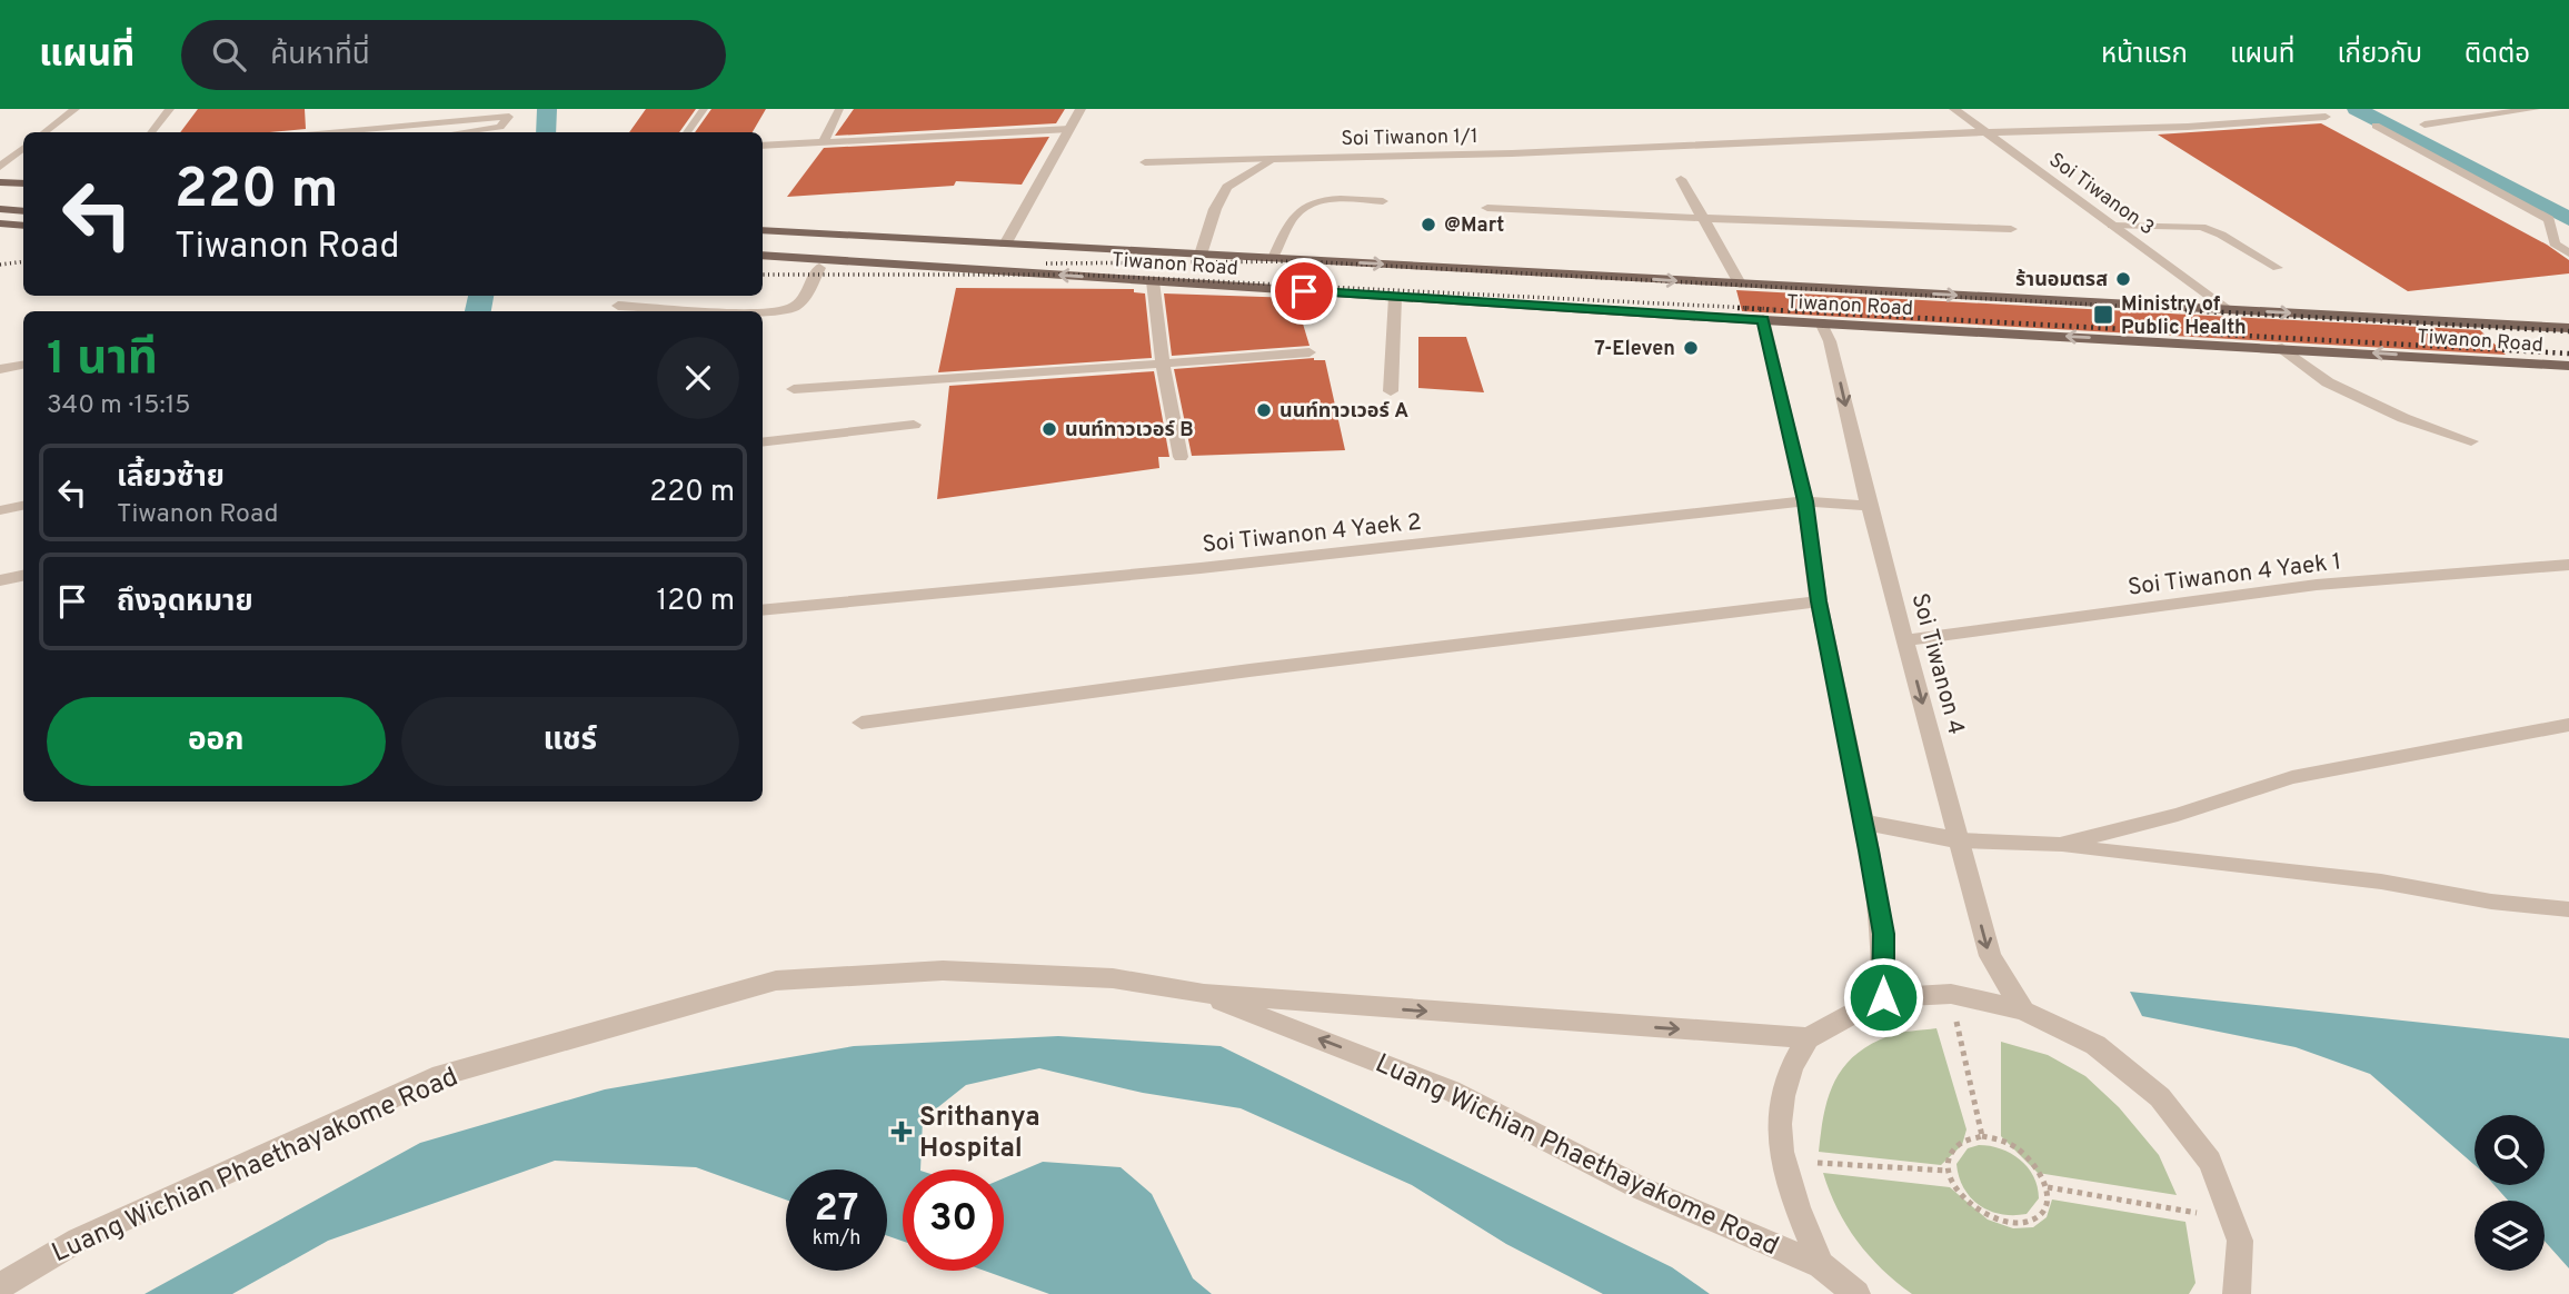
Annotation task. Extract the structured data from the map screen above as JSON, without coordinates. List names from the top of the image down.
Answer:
{
  "streets": {
    "main road": ["Tiwanon Road"],
    "street": [
      "Soi Tiwanon 1/1",
      "Soi Tiwanon 3",
      "Soi Tiwanon 4 Yaek 2",
      "Soi Tiwanon 4 Yaek 1",
      "Soi Tiwanon 4",
      "Luang Wichian Phaethayakome Road"
    ]
  },
  "crossings": [
    ["Soi Tiwanon 1/1", "Soi Tiwanon 3"],
    ["Soi Tiwanon 3", "Tiwanon Road"],
    ["Tiwanon Road", "Soi Tiwanon 4"],
    ["Soi Tiwanon 4 Yaek 2", "Soi Tiwanon 4"],
    ["Soi Tiwanon 4 Yaek 1", "Soi Tiwanon 4"]
  ],
  "places": {
    "other": [
      "@Mart",
      "ร้านอมตรส",
      "7-Eleven",
      "นนท์ทาวเวอร์ A",
      "นนท์ทาวเวอร์ B"
    ],
    "transit": ["Ministry of Public Health"],
    "health": ["Srithanya Hospital"]
  },
  "page": {
    "header": "แผนที่",
    "search": "ค้นหาที่นี่",
    "nav": [
      "หน้าแรก",
      "แผนที่",
      "เกี่ยวกับ",
      "ติดต่อ"
    ],
    "turn": ["220 m", "Tiwanon Road"],
    "heading": ["1 นาที", "340 m · 15:15"],
    "list": [
      {
        "name": "เลี้ยวซ้าย",
        "note": "Tiwanon Road",
        "value": "220 m"
      },
      {
        "name": "ถึงจุดหมาย",
        "value": "120 m"
      }
    ],
    "buttons": ["ออก", "แชร์"],
    "speed": "27 km/h",
    "limit": "30"
  }
}
